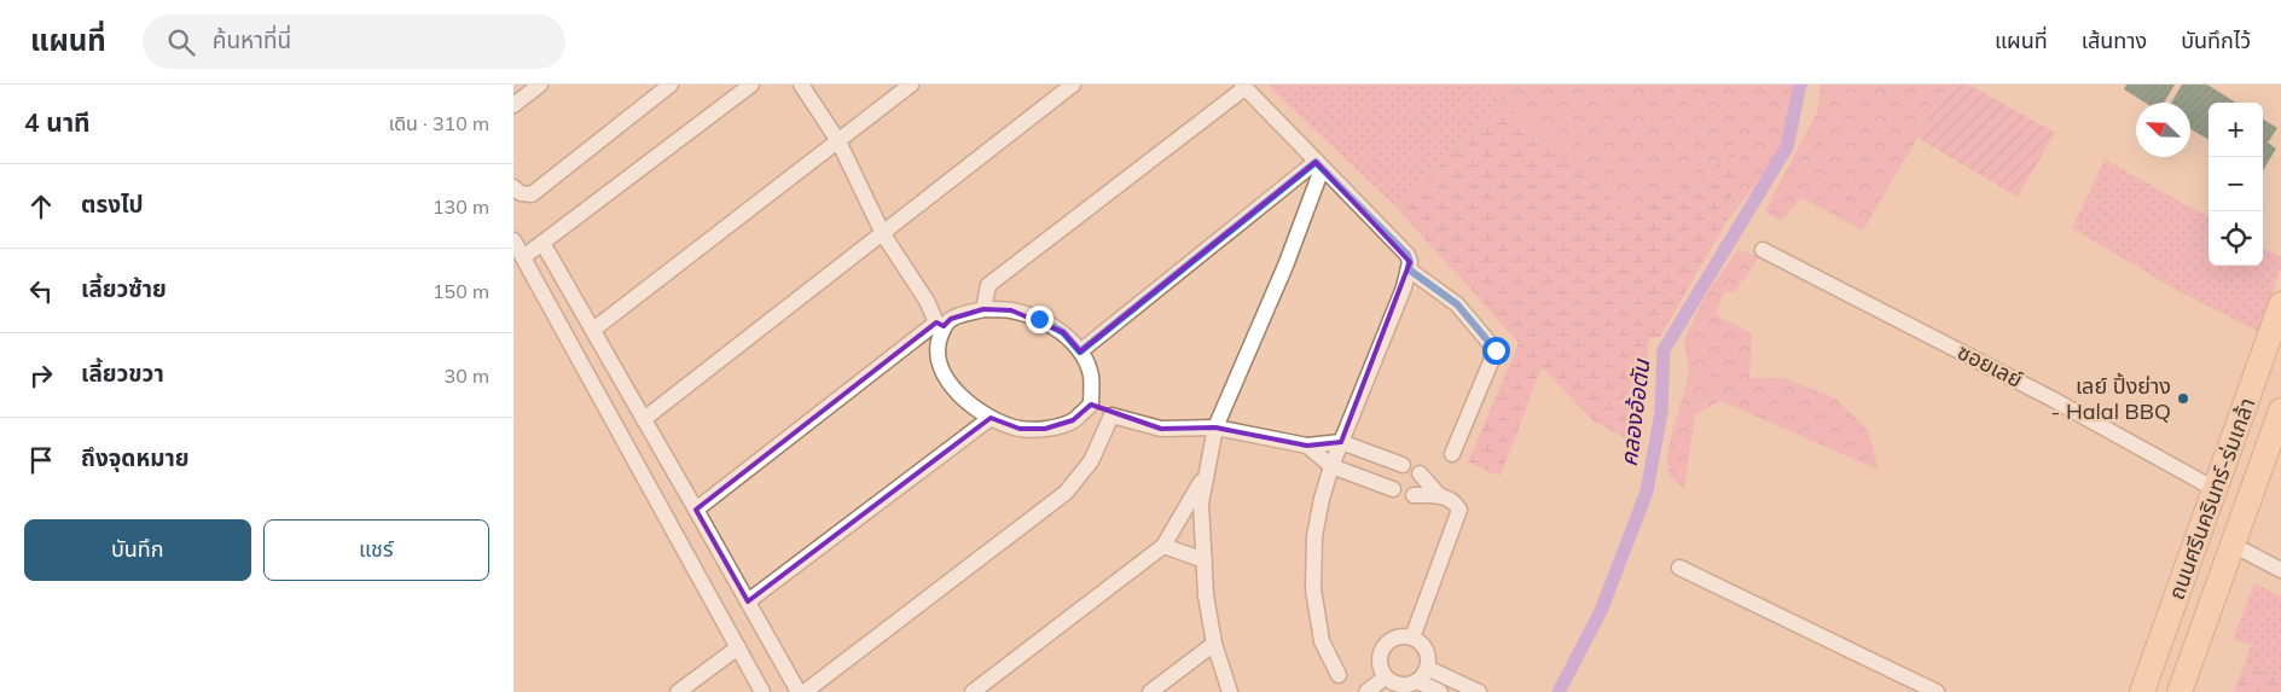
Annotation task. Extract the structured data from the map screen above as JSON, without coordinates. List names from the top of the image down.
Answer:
{
  "streets": {
    "main road": ["ถนนศรีนครินทร์-ร่มเกล้า"],
    "street": ["ซอยเลย์"]
  },
  "crossings": [
    ["ซอยเลย์", "ถนนศรีนครินทร์-ร่มเกล้า"]
  ],
  "water": ["คลองอ้อตัน"],
  "places": ["เลย์ ปิ้งย่าง - Halal BBQ"],
  "north": "top left",
  "page": {
    "header": "แผนที่",
    "search": "ค้นหาที่นี่",
    "nav": ["แผนที่", "เส้นทาง", "บันทึกไว้"],
    "heading": ["4 นาที", "เดิน · 310 m"],
    "map_buttons": ["+", "−"],
    "list": [
      ["ตรงไป", "130 m"],
      ["เลี้ยวซ้าย", "150 m"],
      ["เลี้ยวขวา", "30 m"],
      "ถึงจุดหมาย"
    ],
    "buttons": ["บันทึก", "แชร์"]
  }
}
